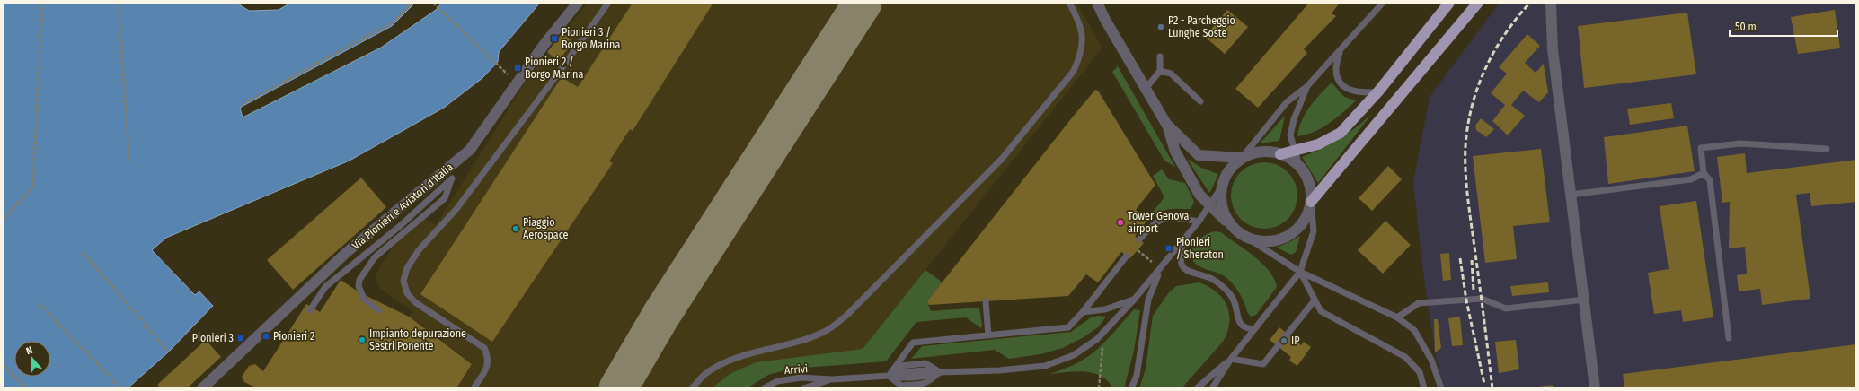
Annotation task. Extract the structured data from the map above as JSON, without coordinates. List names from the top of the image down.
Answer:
{
  "streets": {
    "street": ["Via Pionieri e Aviatori d'Italia"],
    "lane": ["Arrivi"]
  },
  "places": {
    "other": [
      "P2 - Parcheggio Lunghe Soste",
      "Tower Genova airport",
      "Piaggio Aerospace",
      "Impianto depurazione Sestri Ponente",
      "IP"
    ],
    "transit": [
      "Pionieri 3 / Borgo Marina",
      "Pionieri 2 / Borgo Marina",
      "Pionieri / Sheraton",
      "Pionieri 2",
      "Pionieri 3"
    ]
  },
  "scale_bar": "50 m",
  "north": "top"
}
